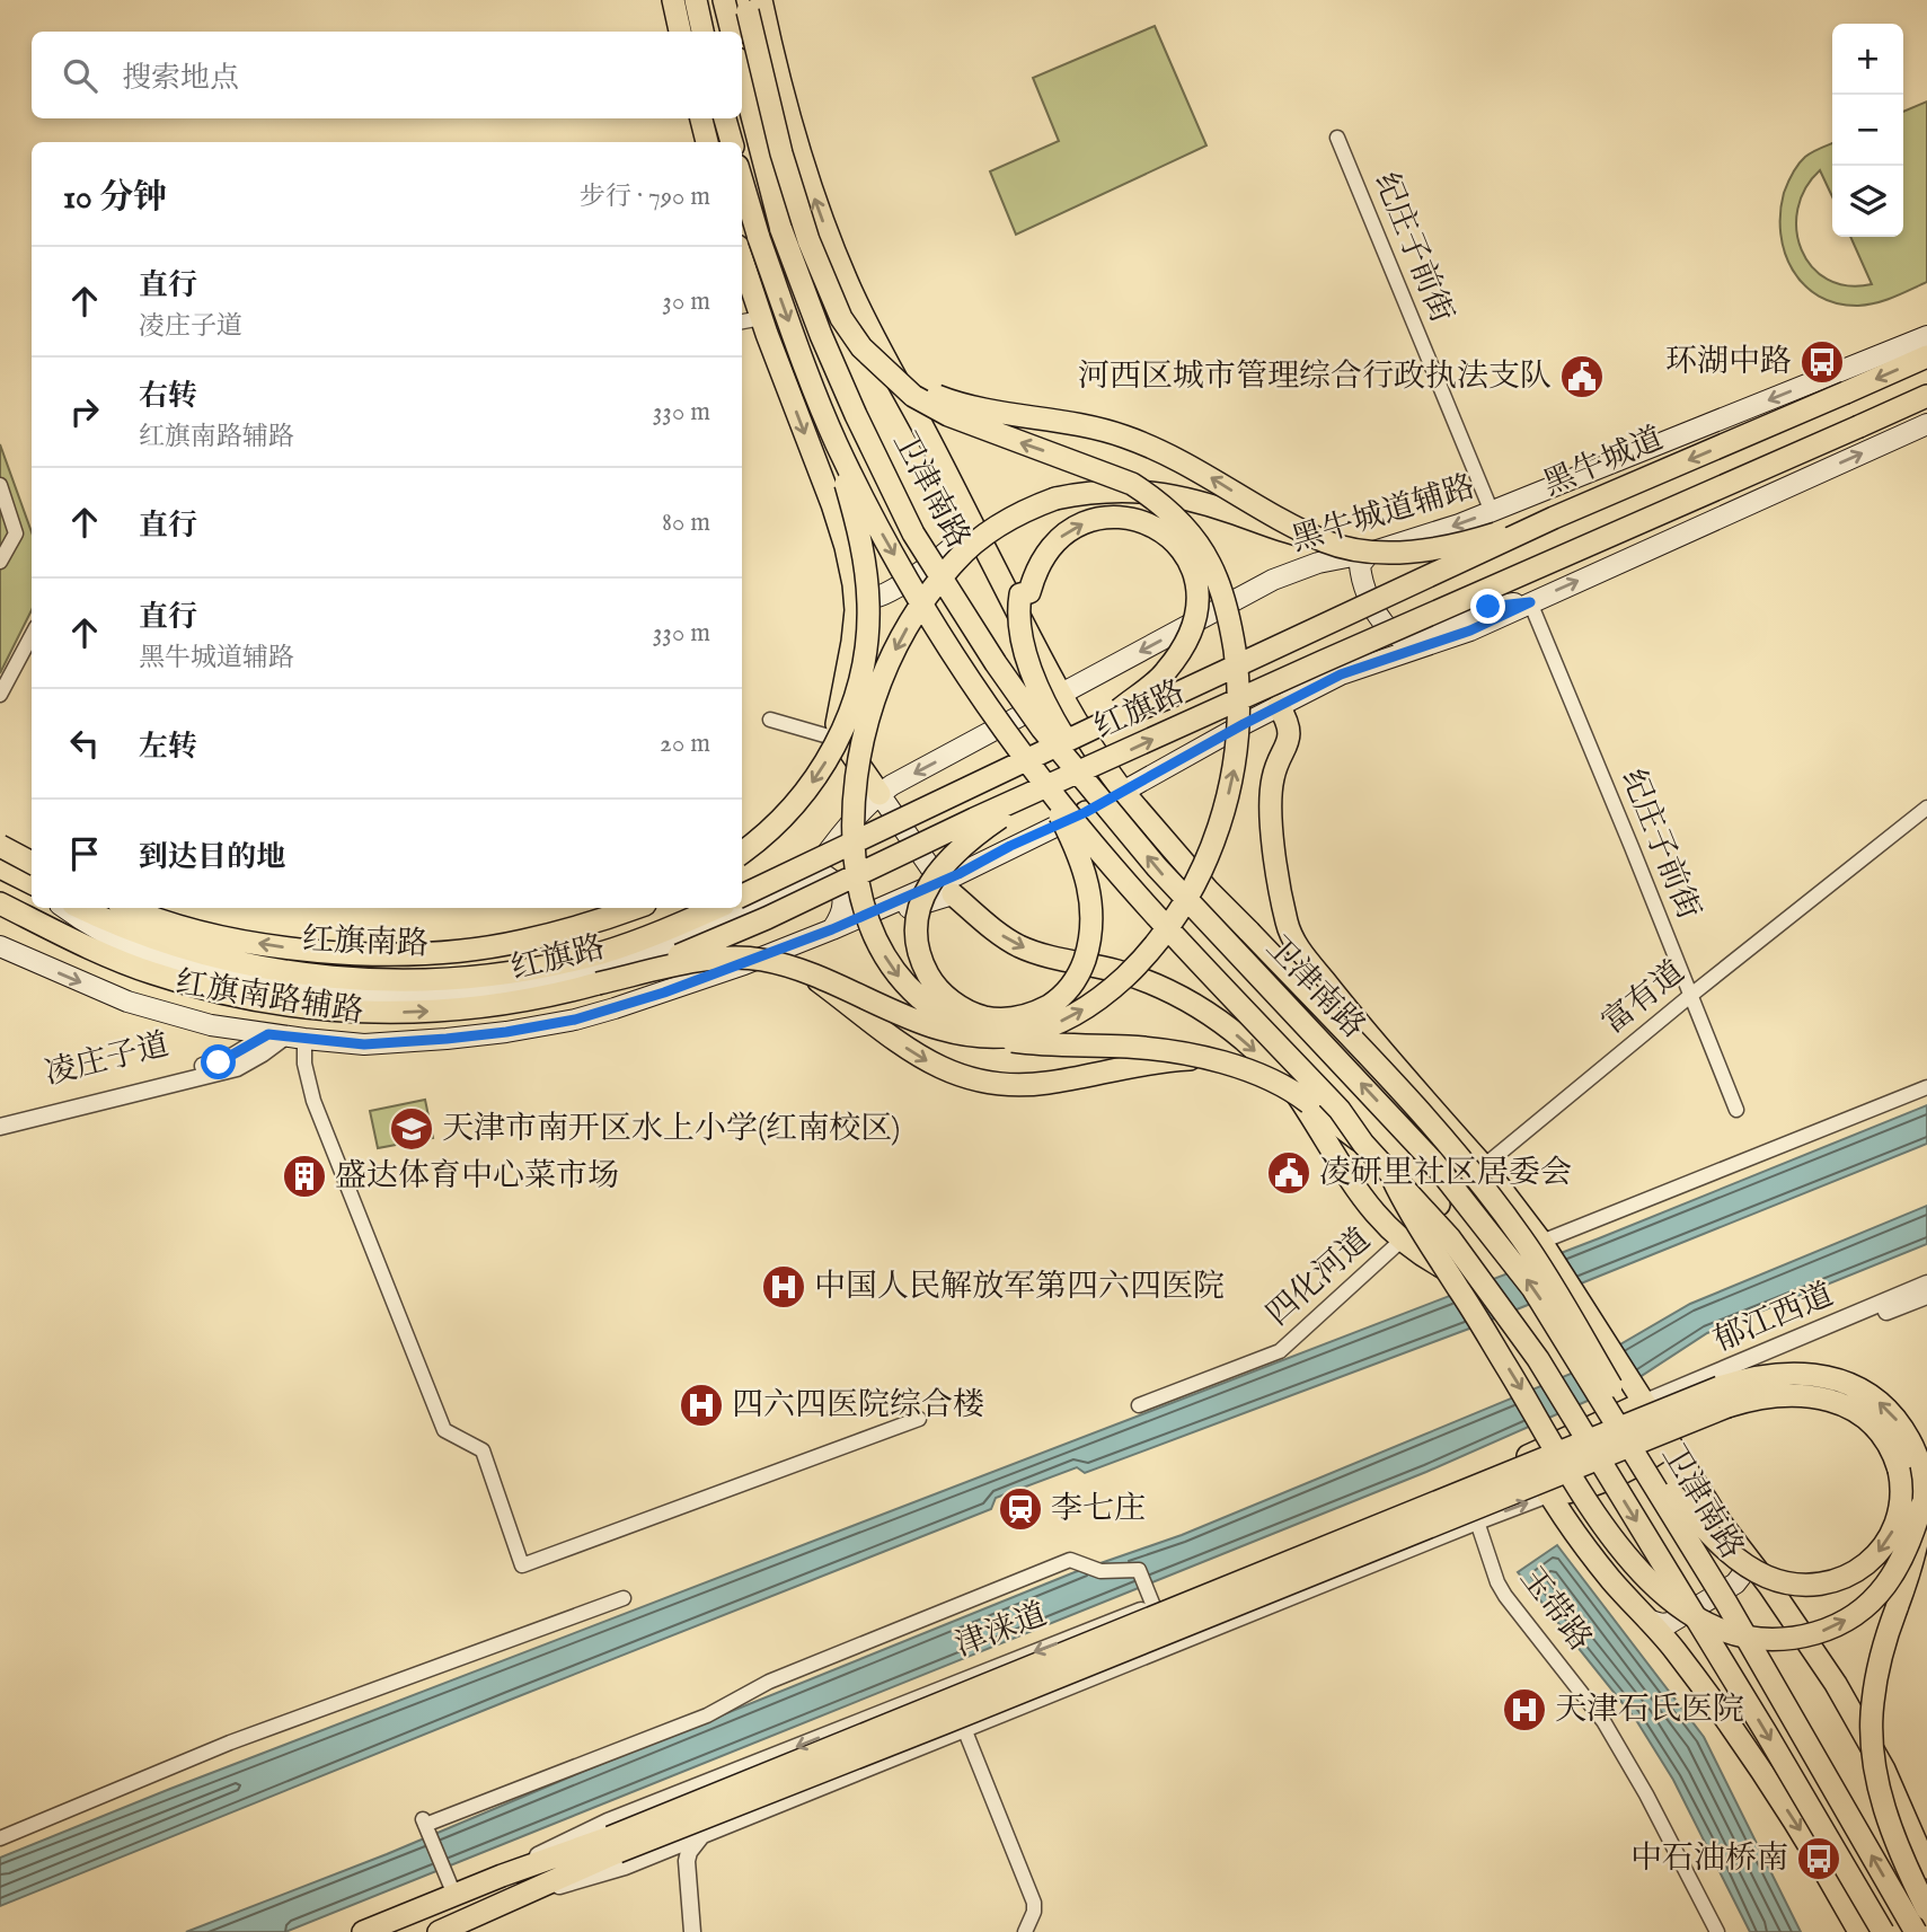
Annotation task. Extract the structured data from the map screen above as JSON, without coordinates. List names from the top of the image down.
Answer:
{
  "streets": {
    "main road": [
      "黑牛城道",
      "卫津南路",
      "黑牛城道辅路",
      "红旗路",
      "红旗南路",
      "红旗南路辅路",
      "津涞道"
    ],
    "street": [
      "纪庄子前街",
      "富有道",
      "凌庄子道",
      "四化河道",
      "郁江西道",
      "玉带路"
    ]
  },
  "crossings": [
    ["纪庄子前街", "黑牛城道辅路"],
    ["纪庄子前街", "富有道"],
    ["黑牛城道", "红旗路"],
    ["卫津南路", "红旗路"],
    ["卫津南路", "红旗南路辅路"],
    ["黑牛城道辅路", "红旗南路辅路"],
    ["红旗路", "红旗南路"],
    ["红旗南路辅路", "凌庄子道"],
    ["富有道", "四化河道"]
  ],
  "places": {
    "bus stop": ["环湖中路", "中石油桥南"],
    "public building": ["河西区城市管理综合行政执法支队", "凌研里社区居委会"],
    "school or university": ["天津市南开区水上小学(红南校区)"],
    "building": ["盛达体育中心菜市场"],
    "hospital": ["中国人民解放军第四六四医院", "四六四医院综合楼", "天津石氏医院"],
    "station": ["李七庄"]
  },
  "page": {
    "map_buttons": ["+", "−"],
    "search": "搜索地点",
    "heading": ["10 分钟", "步行 · 790 m"],
    "list": [
      ["直行", "凌庄子道", "30 m"],
      ["右转", "红旗南路辅路", "330 m"],
      ["直行", "80 m"],
      ["直行", "黑牛城道辅路", "330 m"],
      ["左转", "20 m"],
      "到达目的地"
    ]
  }
}
